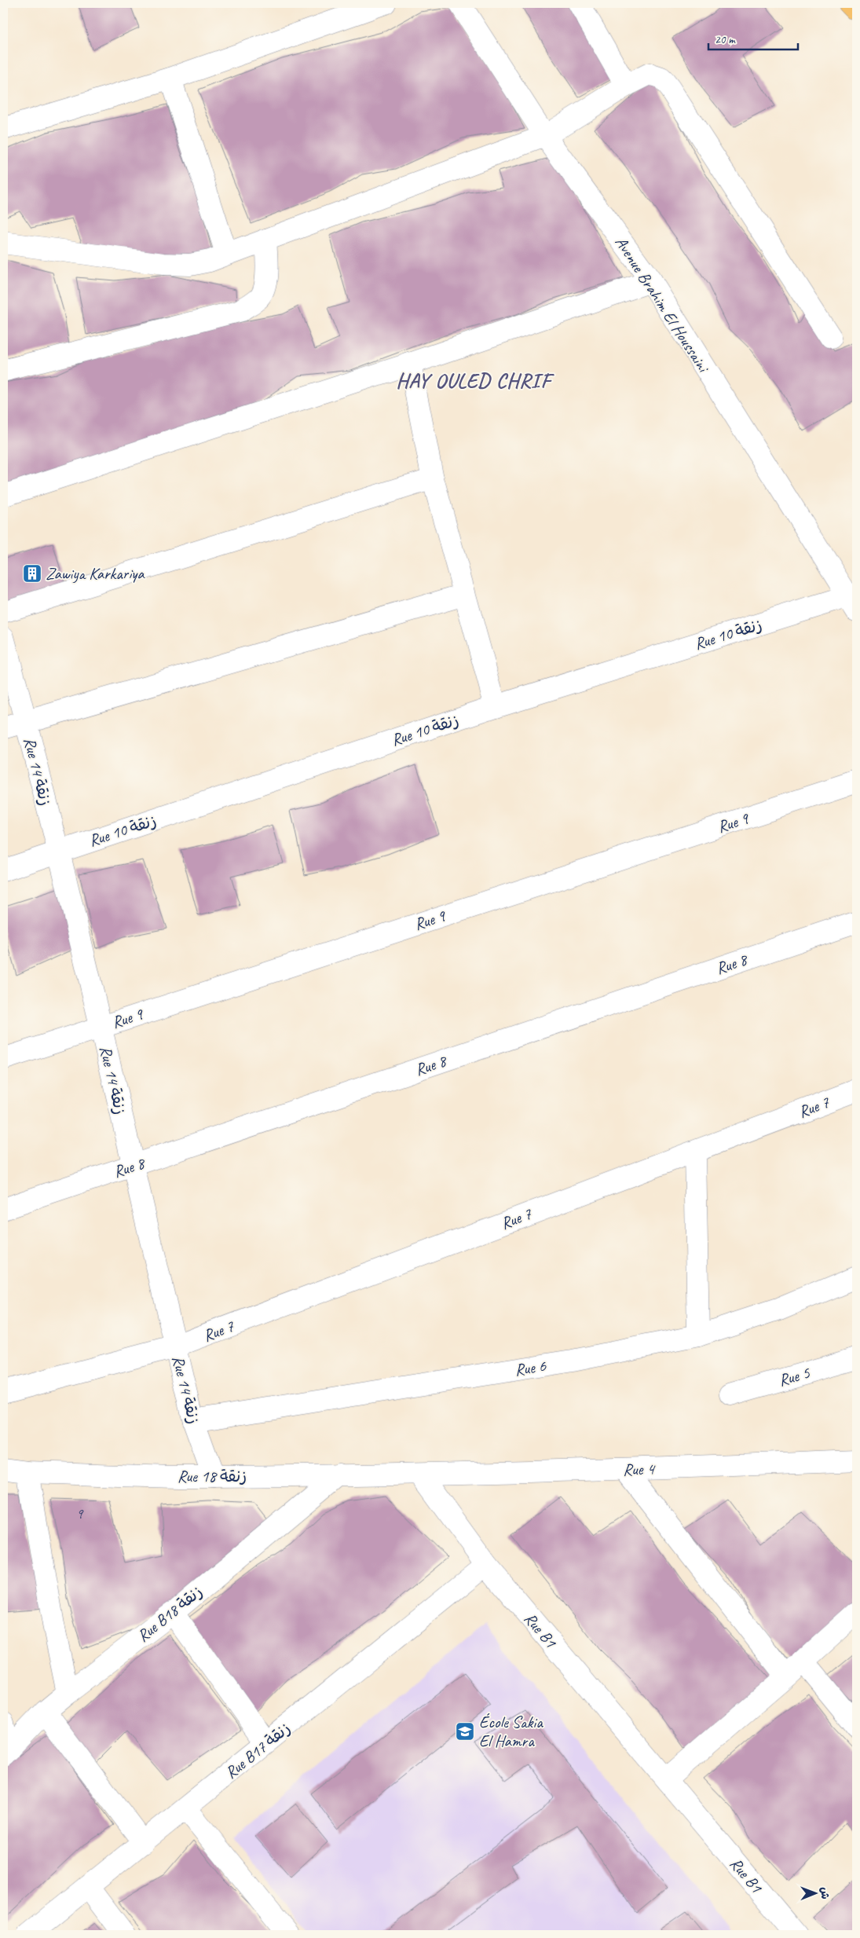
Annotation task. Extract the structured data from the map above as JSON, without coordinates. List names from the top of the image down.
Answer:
{
  "streets": {
    "street": [
      "Avenue Brahim El Houssaini",
      "Rue 10 زنقة",
      "Rue 14 زنقة",
      "Rue 9",
      "Rue 8",
      "Rue 7",
      "Rue 6",
      "Rue 5",
      "Rue 4",
      "Rue 18 زنقة",
      "Rue B18 زنقة",
      "Rue B1",
      "Rue B17 زنقة"
    ]
  },
  "crossings": [
    ["Avenue Brahim El Houssaini", "Rue 10 زنقة"],
    ["Rue 10 زنقة", "Rue 14 زنقة"],
    ["Rue 14 زنقة", "Rue 9"],
    ["Rue 14 زنقة", "Rue 8"],
    ["Rue 14 زنقة", "Rue 7"],
    ["Rue 14 زنقة", "Rue 6"],
    ["Rue 14 زنقة", "Rue 18 زنقة"],
    ["Rue 4", "Rue 18 زنقة"],
    ["Rue 4", "Rue B1"],
    ["Rue 18 زنقة", "Rue B18 زنقة"],
    ["Rue 18 زنقة", "Rue B1"],
    ["Rue B1", "Rue B17 زنقة"]
  ],
  "districts": ["HAY OULED CHRIF"],
  "places": {
    "building": ["Zawiya Karkariya"],
    "school or university": ["École Sakia El Hamra"]
  },
  "house_numbers": ["9"],
  "scale_bar": "20 m",
  "north": "right"
}
